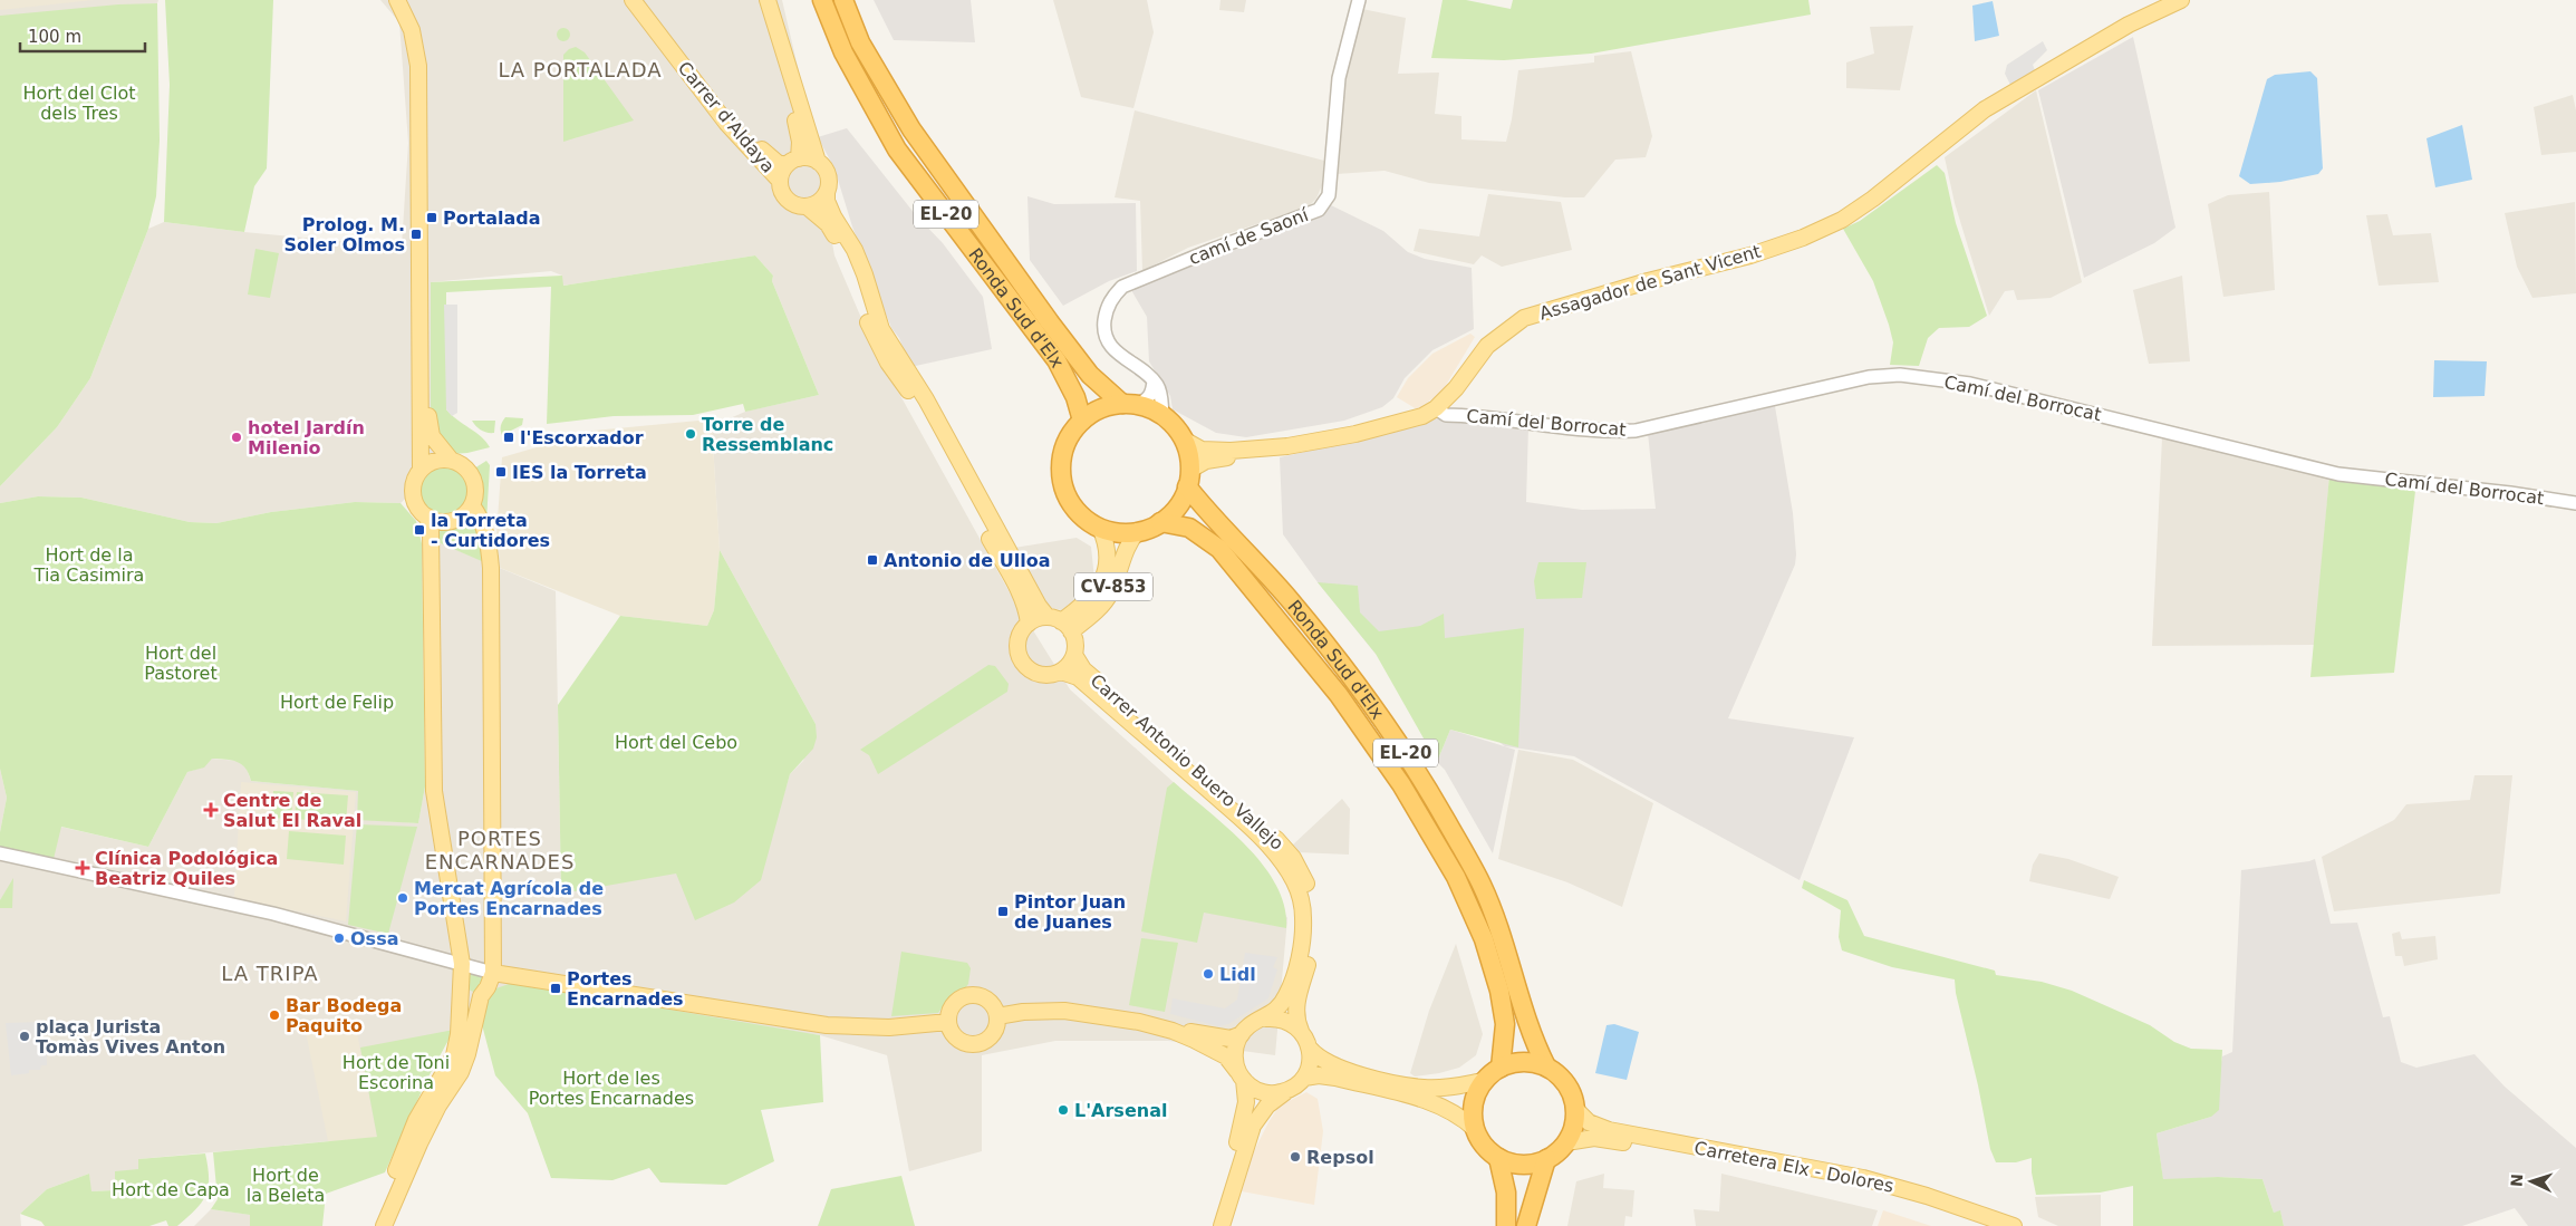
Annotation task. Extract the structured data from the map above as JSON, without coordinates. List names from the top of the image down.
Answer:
{
  "streets": {
    "highway": ["EL-20", "Ronda Sud d'Elx"],
    "main road": [
      "Carrer d'Aldaya",
      "Assagador de Sant Vicent",
      "CV-853",
      "Carrer Antonio Buero Vallejo",
      "Carretera Elx - Dolores"
    ],
    "street": ["camí de Saoní", "Camí del Borrocat"]
  },
  "crossings": [
    ["EL-20", "Ronda Sud d'Elx"],
    ["EL-20", "Carretera Elx - Dolores"],
    ["Assagador de Sant Vicent", "Ronda Sud d'Elx"],
    ["Assagador de Sant Vicent", "Camí del Borrocat"],
    ["Assagador de Sant Vicent", "CV-853"],
    ["Ronda Sud d'Elx", "CV-853"],
    ["Ronda Sud d'Elx", "Carretera Elx - Dolores"],
    ["CV-853", "Carrer Antonio Buero Vallejo"]
  ],
  "districts": ["LA PORTALADA", "PORTES ENCARNADES", "LA TRIPA"],
  "parks": [
    "Hort del Clot dels Tres",
    "Hort de la Tia Casimira",
    "Hort del Pastoret",
    "Hort de Felip",
    "Hort del Cebo",
    "Hort de Toni Escorina",
    "Hort de les Portes Encarnades",
    "Hort de la Beleta",
    "Hort de Capa"
  ],
  "places": {
    "transit": [
      "Portalada",
      "Prolog. M. Soler Olmos",
      "l'Escorxador",
      "IES la Torreta",
      "la Torreta - Curtidores",
      "Antonio de Ulloa",
      "Pintor Juan de Juanes",
      "Portes Encarnades"
    ],
    "other": [
      "Torre de Ressemblanc",
      "hotel Jardín Milenio",
      "Mercat Agrícola de Portes Encarnades",
      "Ossa",
      "Lidl",
      "Bar Bodega Paquito",
      "plaça Jurista Tomàs Vives Anton",
      "L'Arsenal",
      "Repsol"
    ],
    "health": ["Centre de Salut El Raval", "Clínica Podológica Beatriz Quiles"]
  },
  "scale_bar": "100 m",
  "north": "left"
}
